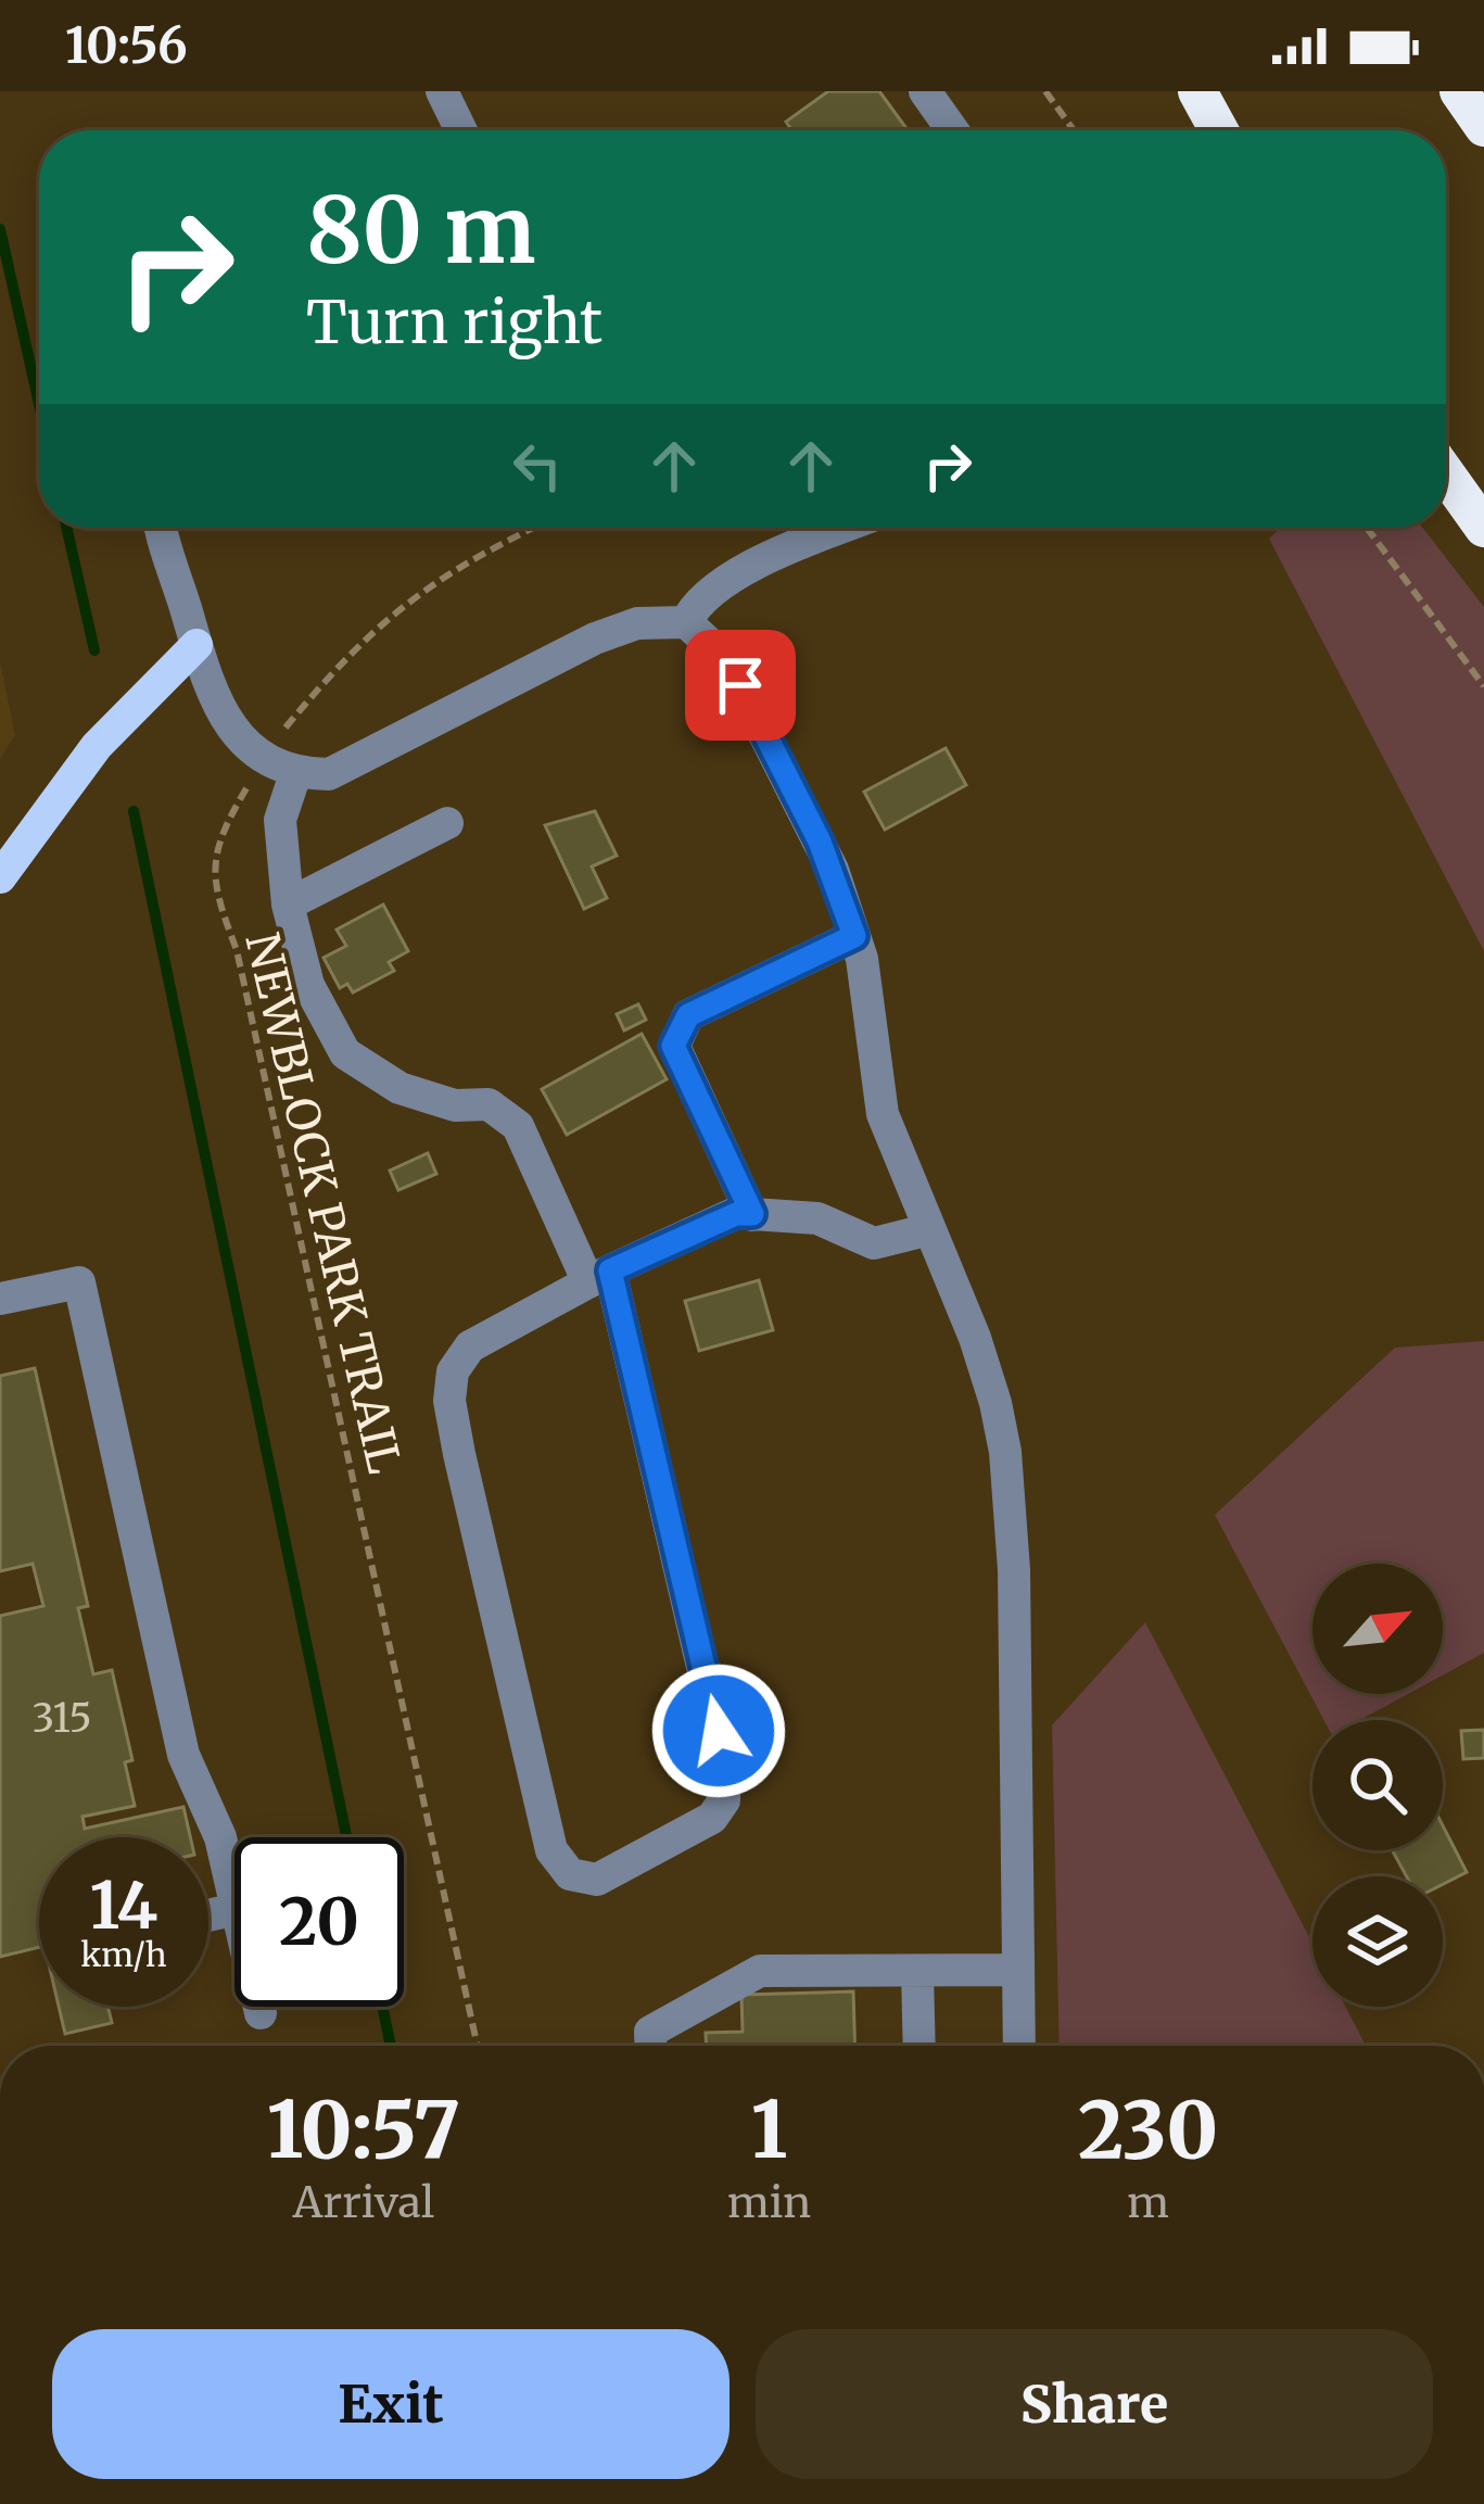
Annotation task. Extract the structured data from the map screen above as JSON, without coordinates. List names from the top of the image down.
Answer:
{
  "streets": {
    "path": ["NEWBLOCK PARK TRAIL"]
  },
  "house_numbers": ["315"],
  "north": "top right",
  "page": {
    "status": "10:56",
    "turn": ["80 m", "Turn right"],
    "speed": "14 km/h",
    "limit": "20",
    "eta": [
      "10:57",
      "Arrival",
      "1",
      "min",
      "230",
      "m"
    ],
    "buttons": ["Exit", "Share"]
  }
}
